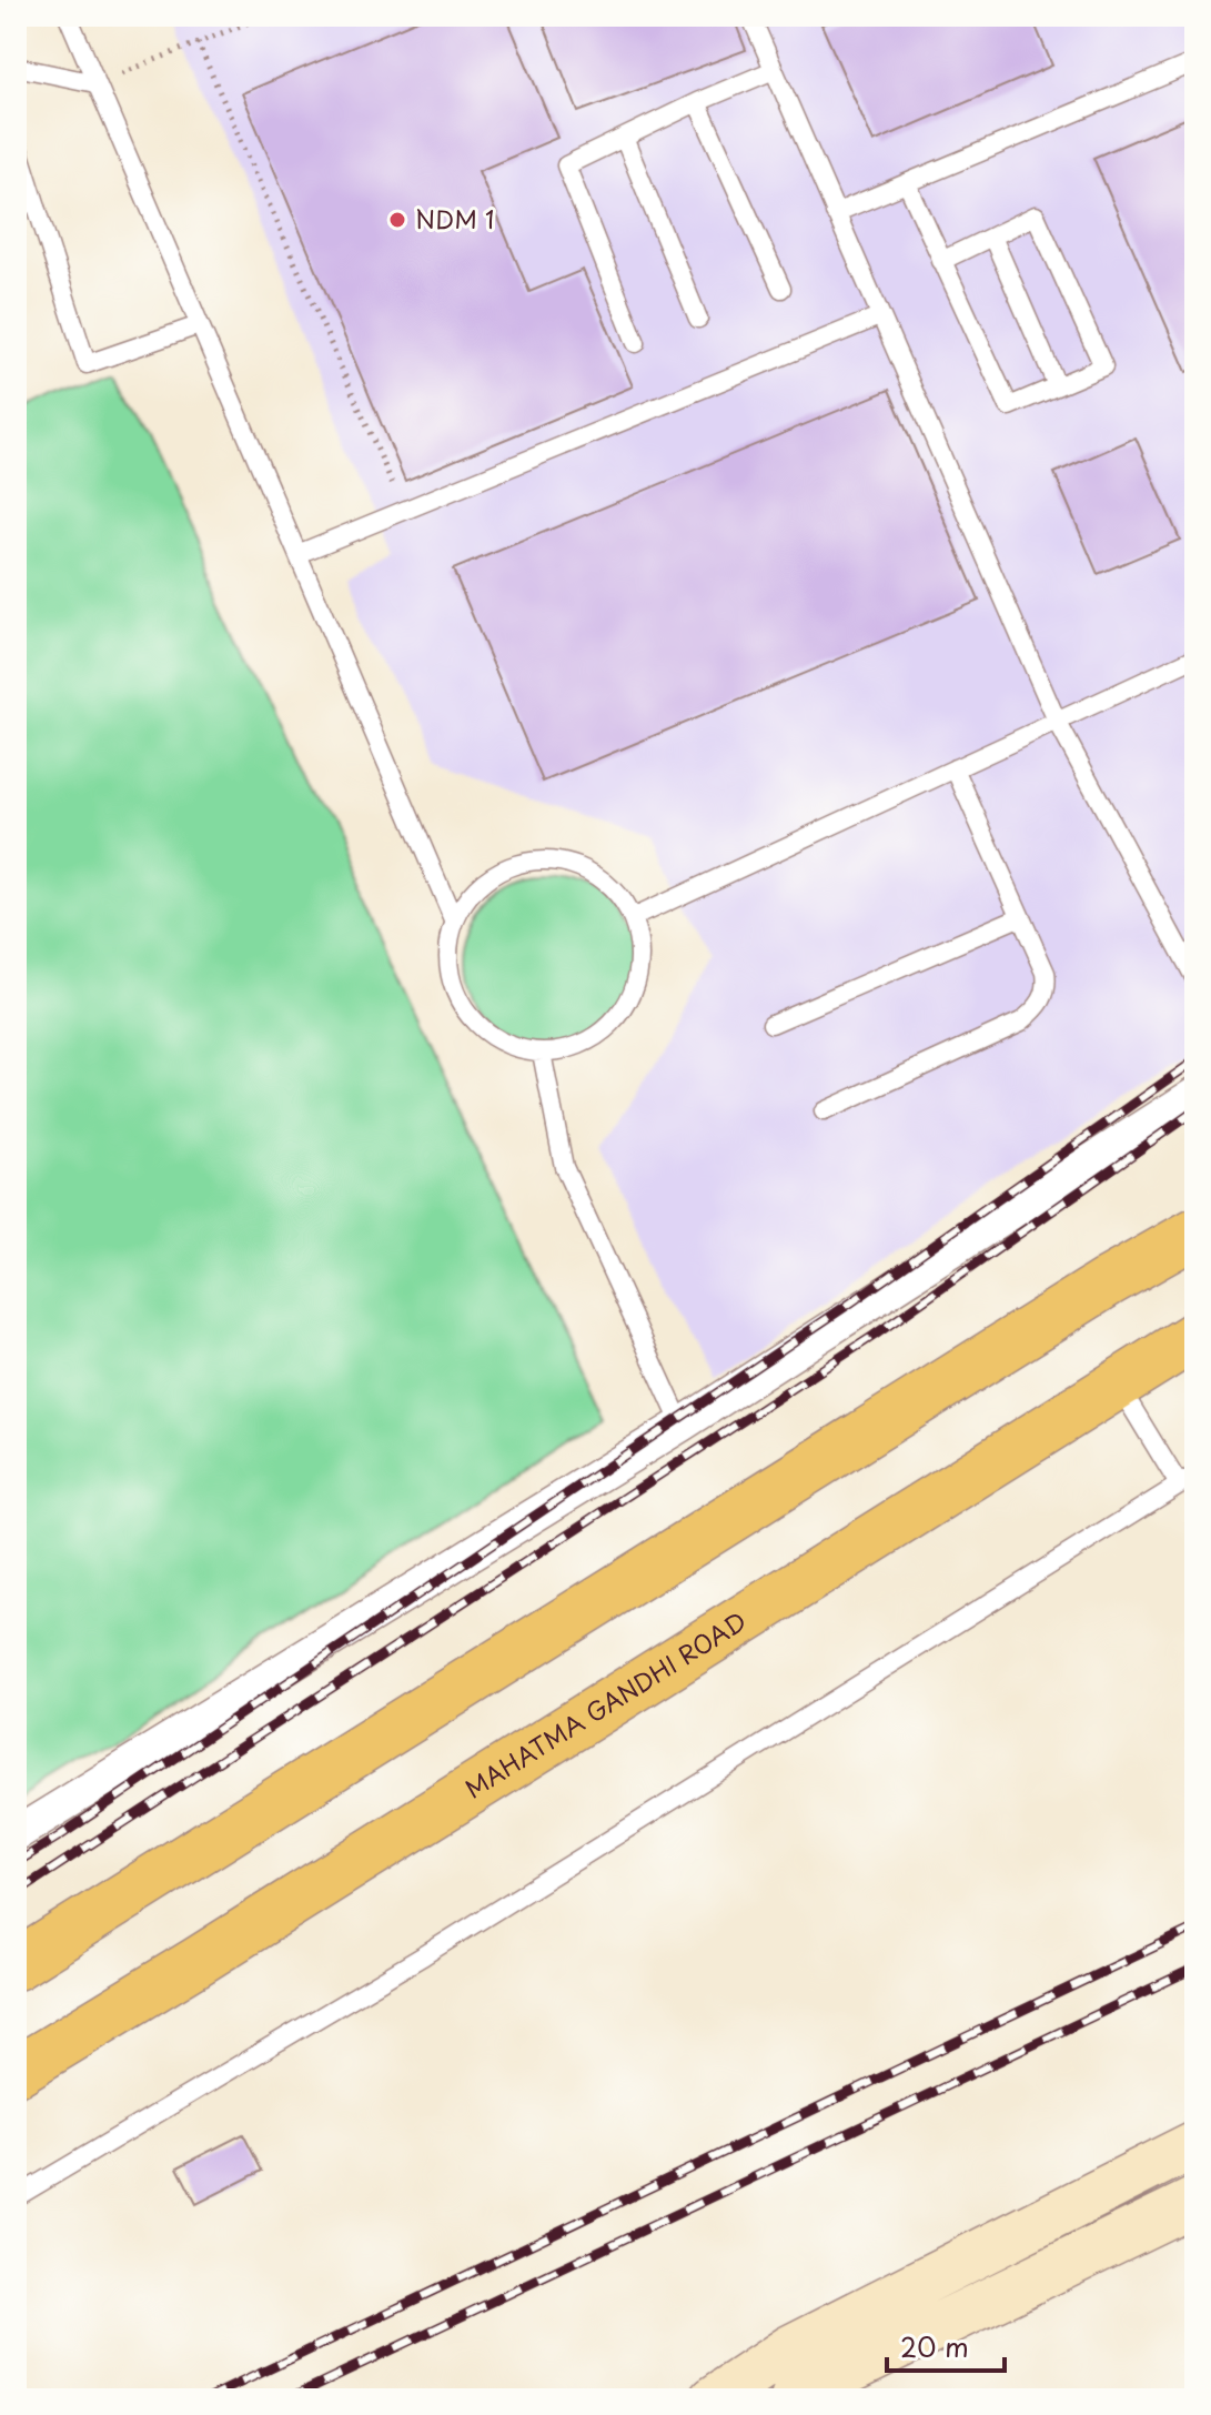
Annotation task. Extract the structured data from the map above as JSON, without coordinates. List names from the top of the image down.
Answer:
{
  "streets": {
    "main road": ["MAHATMA GANDHI ROAD"]
  },
  "places": ["NDM 1"],
  "scale_bar": "20 m"
}
